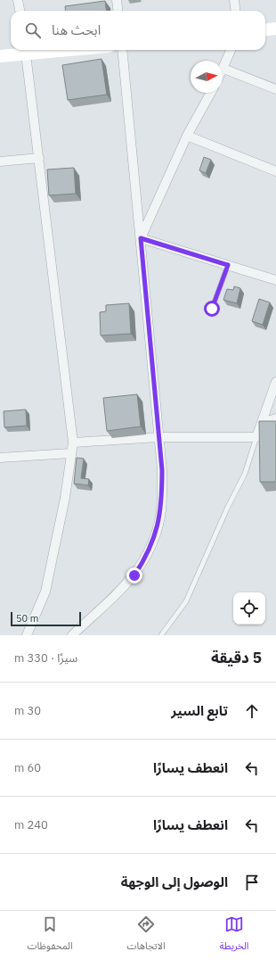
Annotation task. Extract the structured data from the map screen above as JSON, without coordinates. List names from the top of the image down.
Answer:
{
  "scale_bar": "50 m",
  "north": "right",
  "page": {
    "search": "ابحث هنا",
    "scale": "50 m",
    "heading": ["5 دقيقة", "سيرًا · 330 m"],
    "list": [
      ["تابع السير", "30 m"],
      ["انعطف يسارًا", "60 m"],
      ["انعطف يسارًا", "240 m"],
      "الوصول إلى الوجهة"
    ],
    "nav": ["الخريطة", "الاتجاهات", "المحفوظات"]
  }
}
